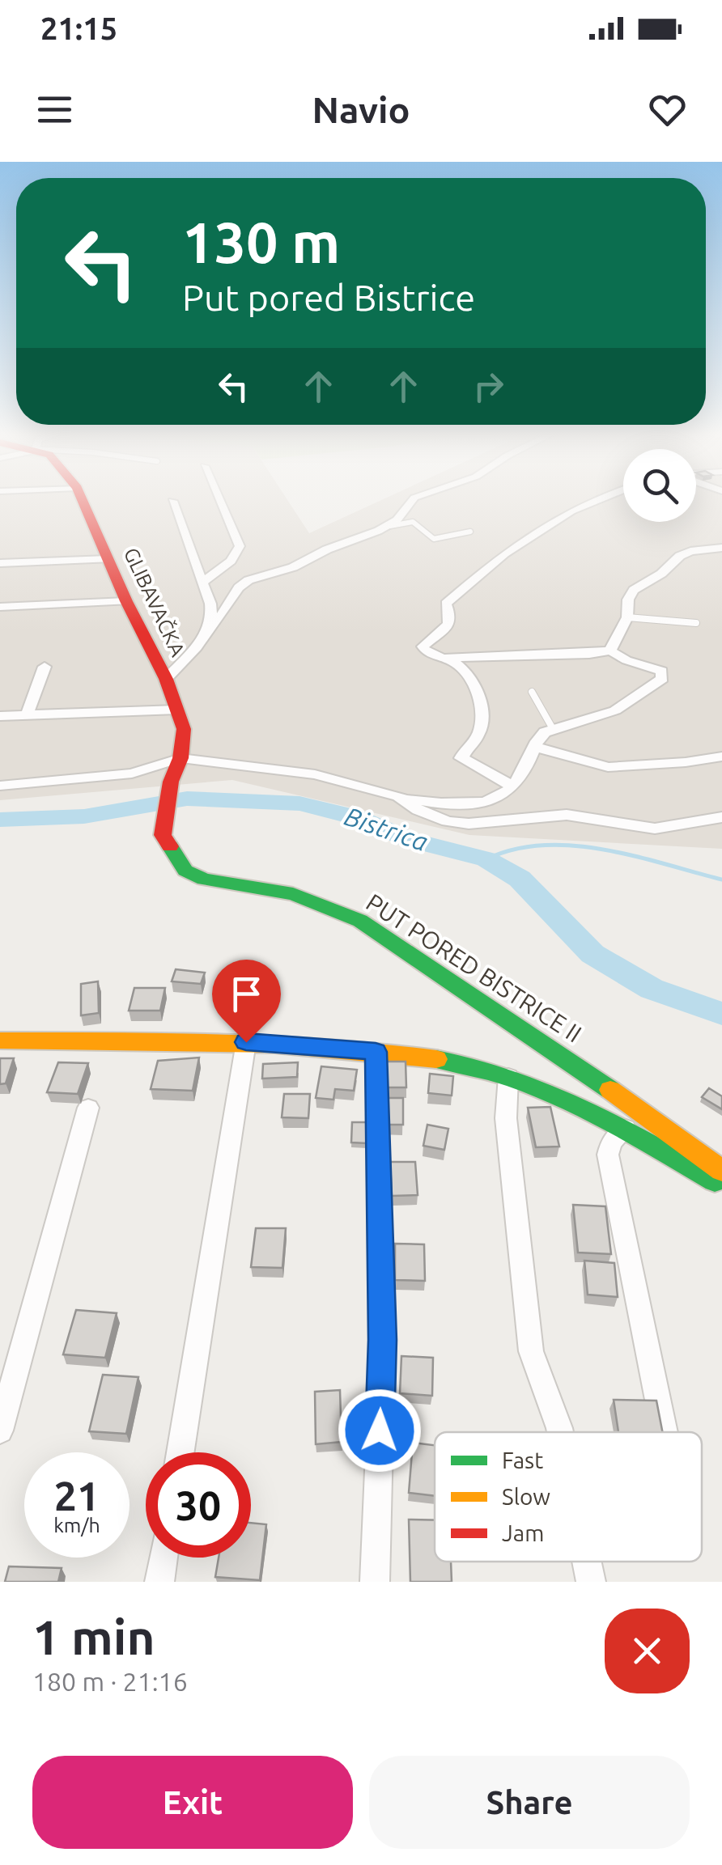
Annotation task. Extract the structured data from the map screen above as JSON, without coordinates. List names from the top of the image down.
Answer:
{
  "streets": {
    "street": ["GLIBAVAČKA", "PUT PORED BISTRICE II"]
  },
  "crossings": [
    ["GLIBAVAČKA", "PUT PORED BISTRICE II"]
  ],
  "water": ["Bistrica"],
  "legend": ["Fast", "Slow", "Jam"],
  "page": {
    "status": "21:15",
    "header": "Navio",
    "turn": ["130 m", "Put pored Bistrice"],
    "speed": "21 km/h",
    "limit": "30",
    "heading": ["1 min", "180 m · 21:16"],
    "buttons": ["Exit", "Share"]
  }
}
